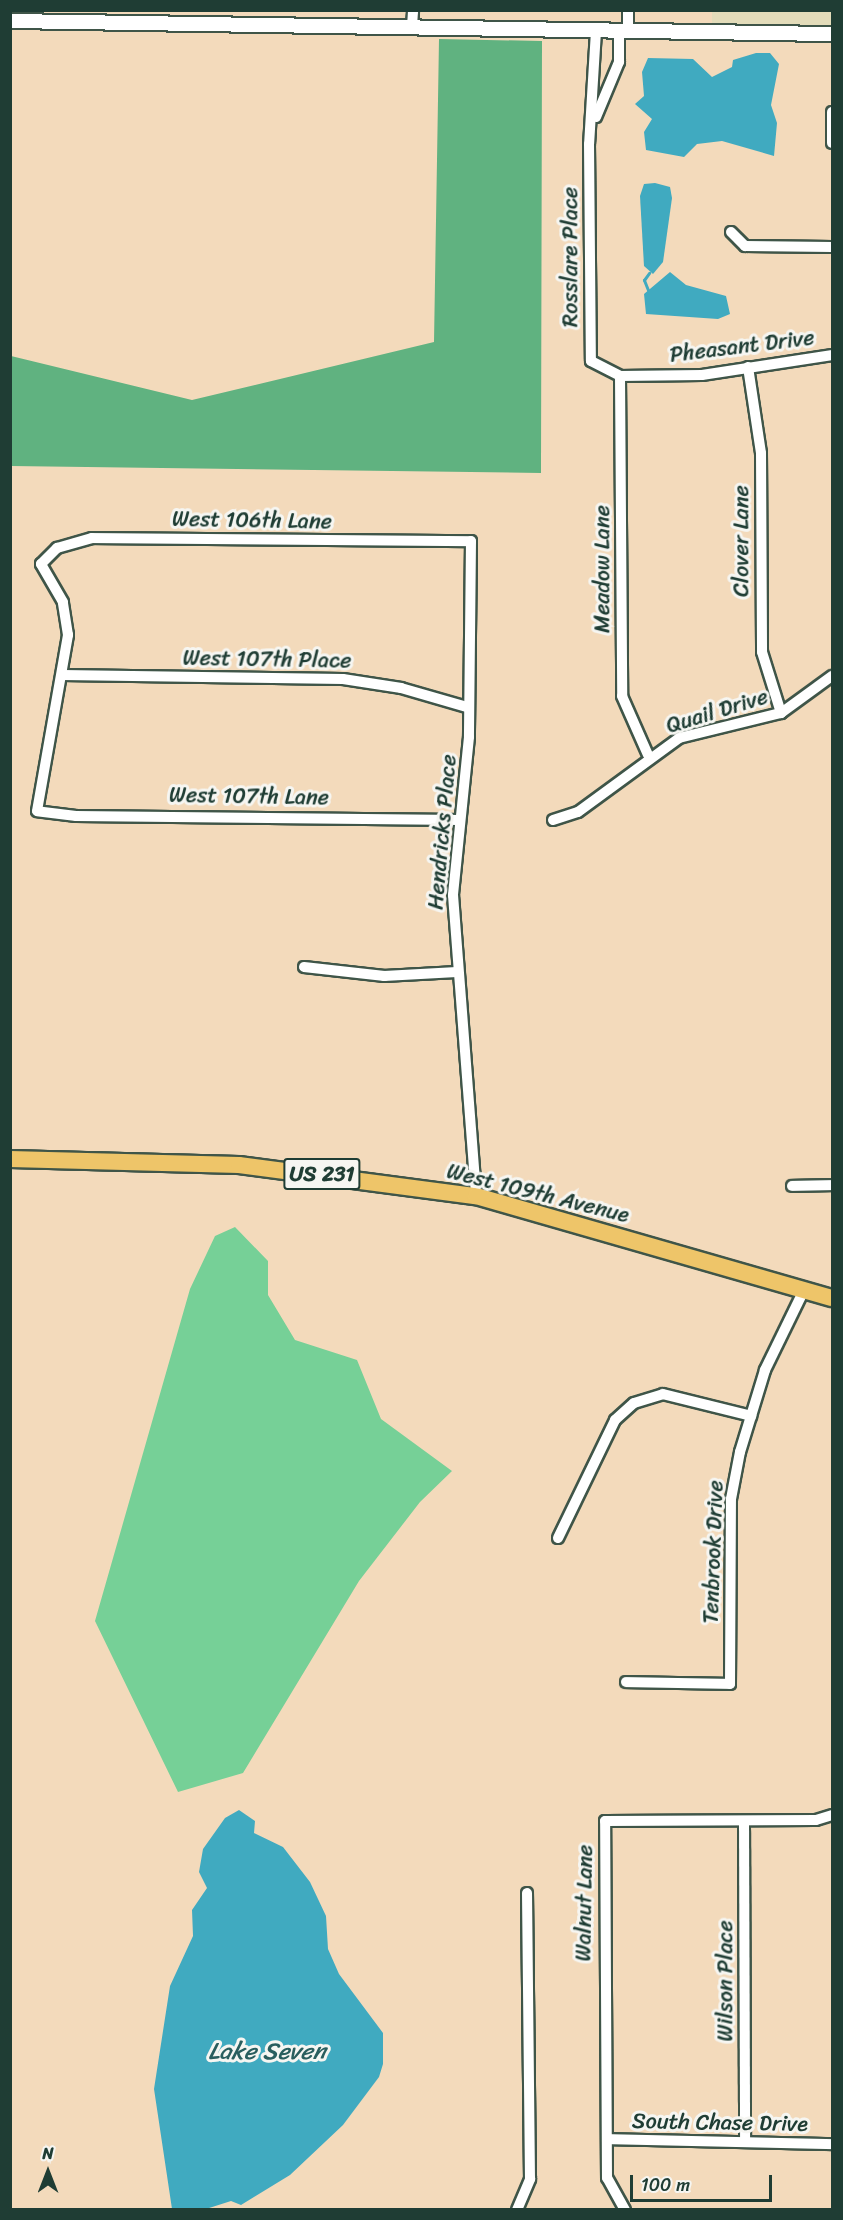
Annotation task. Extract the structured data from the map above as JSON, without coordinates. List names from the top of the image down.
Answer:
{
  "streets": {
    "main road": ["US 231", "West 109th Avenue"],
    "street": [
      "Rosslare Place",
      "Pheasant Drive",
      "West 106th Lane",
      "Clover Lane",
      "Meadow Lane",
      "West 107th Place",
      "Quail Drive",
      "West 107th Lane",
      "Hendricks Place",
      "Tenbrook Drive",
      "Walnut Lane",
      "Wilson Place",
      "South Chase Drive"
    ]
  },
  "crossings": [
    ["Rosslare Place", "Pheasant Drive"],
    ["Rosslare Place", "Meadow Lane"],
    ["Pheasant Drive", "Clover Lane"],
    ["Pheasant Drive", "Meadow Lane"],
    ["West 106th Lane", "West 107th Place"],
    ["West 106th Lane", "West 107th Lane"],
    ["West 106th Lane", "Hendricks Place"],
    ["Clover Lane", "Quail Drive"],
    ["Meadow Lane", "Quail Drive"],
    ["West 107th Place", "West 107th Lane"],
    ["West 107th Place", "Hendricks Place"],
    ["West 107th Lane", "Hendricks Place"],
    ["Hendricks Place", "West 109th Avenue"],
    ["West 109th Avenue", "Tenbrook Drive"],
    ["Walnut Lane", "Wilson Place"],
    ["Walnut Lane", "South Chase Drive"],
    ["Wilson Place", "South Chase Drive"]
  ],
  "water": ["Lake Seven"],
  "scale_bar": "100 m",
  "north": "top"
}
